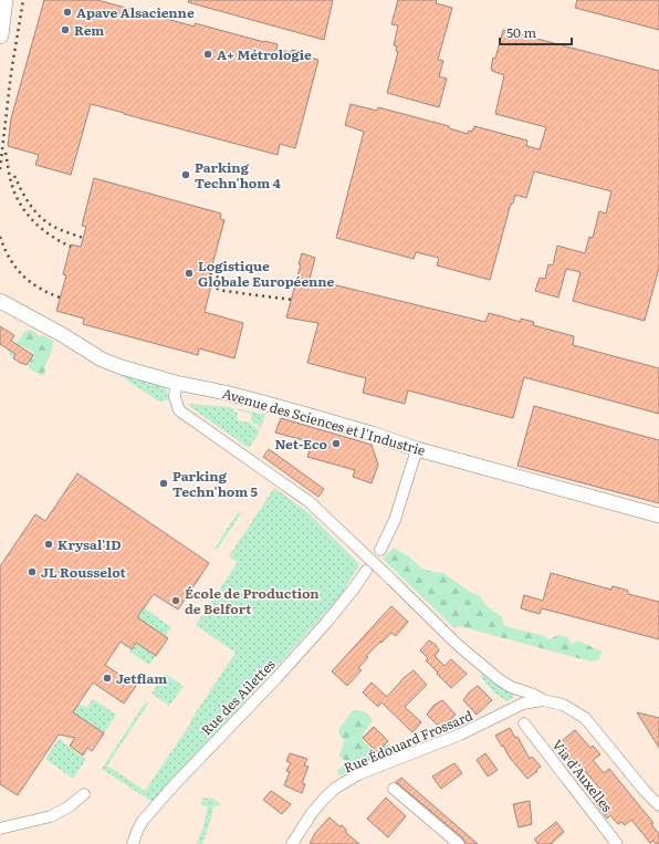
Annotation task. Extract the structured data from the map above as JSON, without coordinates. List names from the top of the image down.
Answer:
{
  "streets": {
    "street": [
      "Avenue des Sciences et l'Industrie",
      "Rue des Ailettes",
      "Rue Édouard Frossard",
      "Via d'Auxelles"
    ]
  },
  "places": [
    "Apave Alsacienne",
    "Rem",
    "A+ Métrologie",
    "Parking Techn'hom 4",
    "Logistique Globale Européenne",
    "Net-Eco",
    "Parking Techn'hom 5",
    "Krysal'ID",
    "JL Rousselot",
    "École de Production de Belfort",
    "Jetflam"
  ],
  "scale_bar": "50 m"
}
